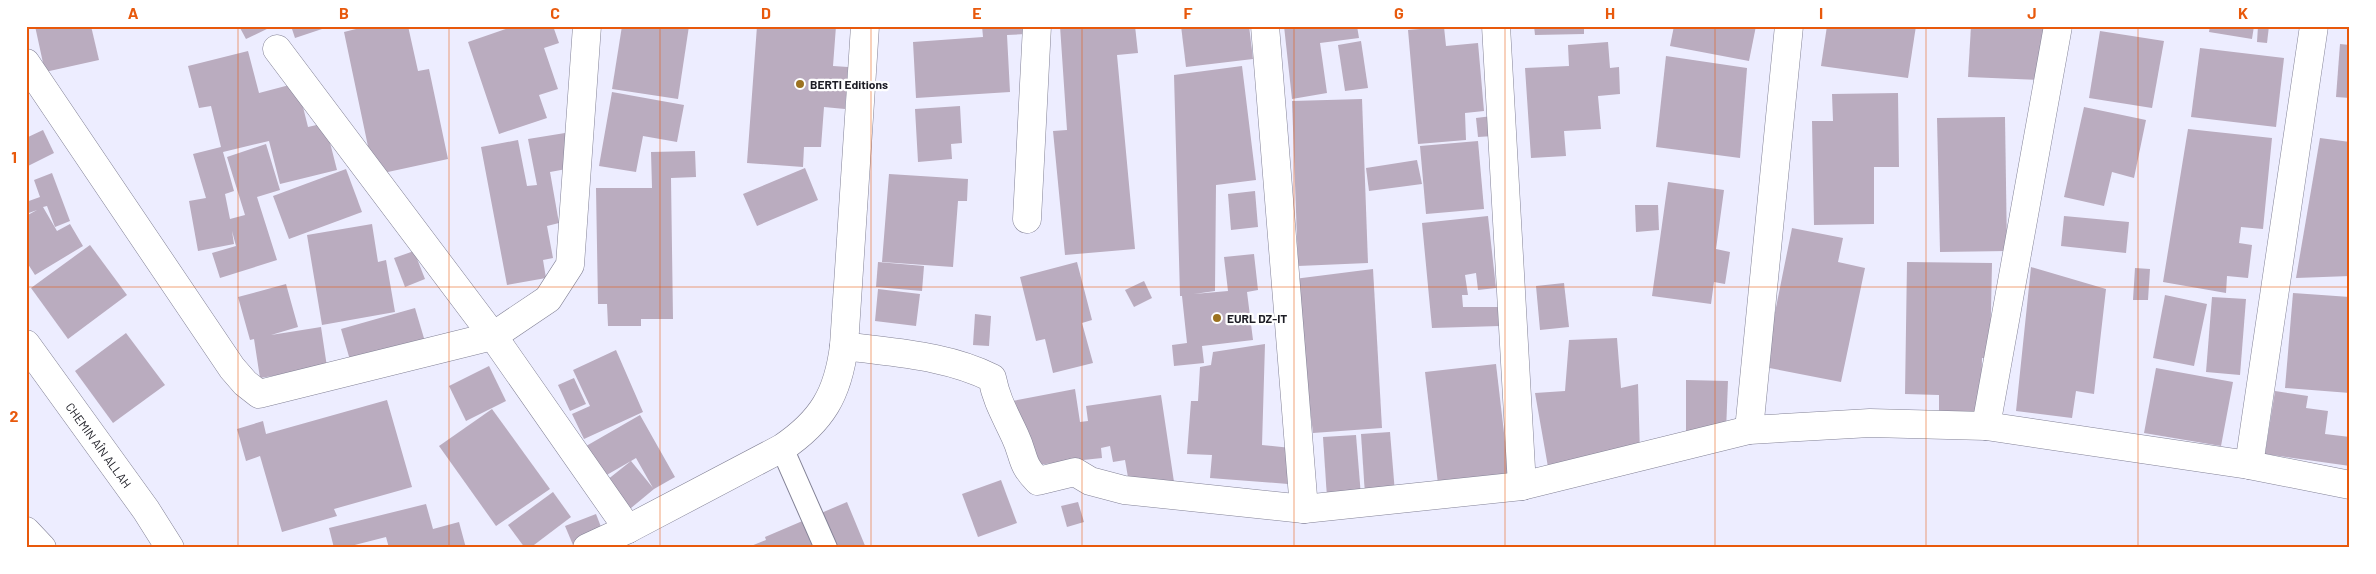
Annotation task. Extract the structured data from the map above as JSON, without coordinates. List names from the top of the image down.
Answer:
{
  "streets": {
    "street": ["CHEMIN AÎN ALLAH"]
  },
  "places": ["BERTI Editions", "EURL DZ-IT"],
  "grid": {
    "columns": [
      "A",
      "B",
      "C",
      "D",
      "E",
      "F",
      "G",
      "H",
      "I",
      "J",
      "K"
    ],
    "rows": ["1", "2"]
  }
}
